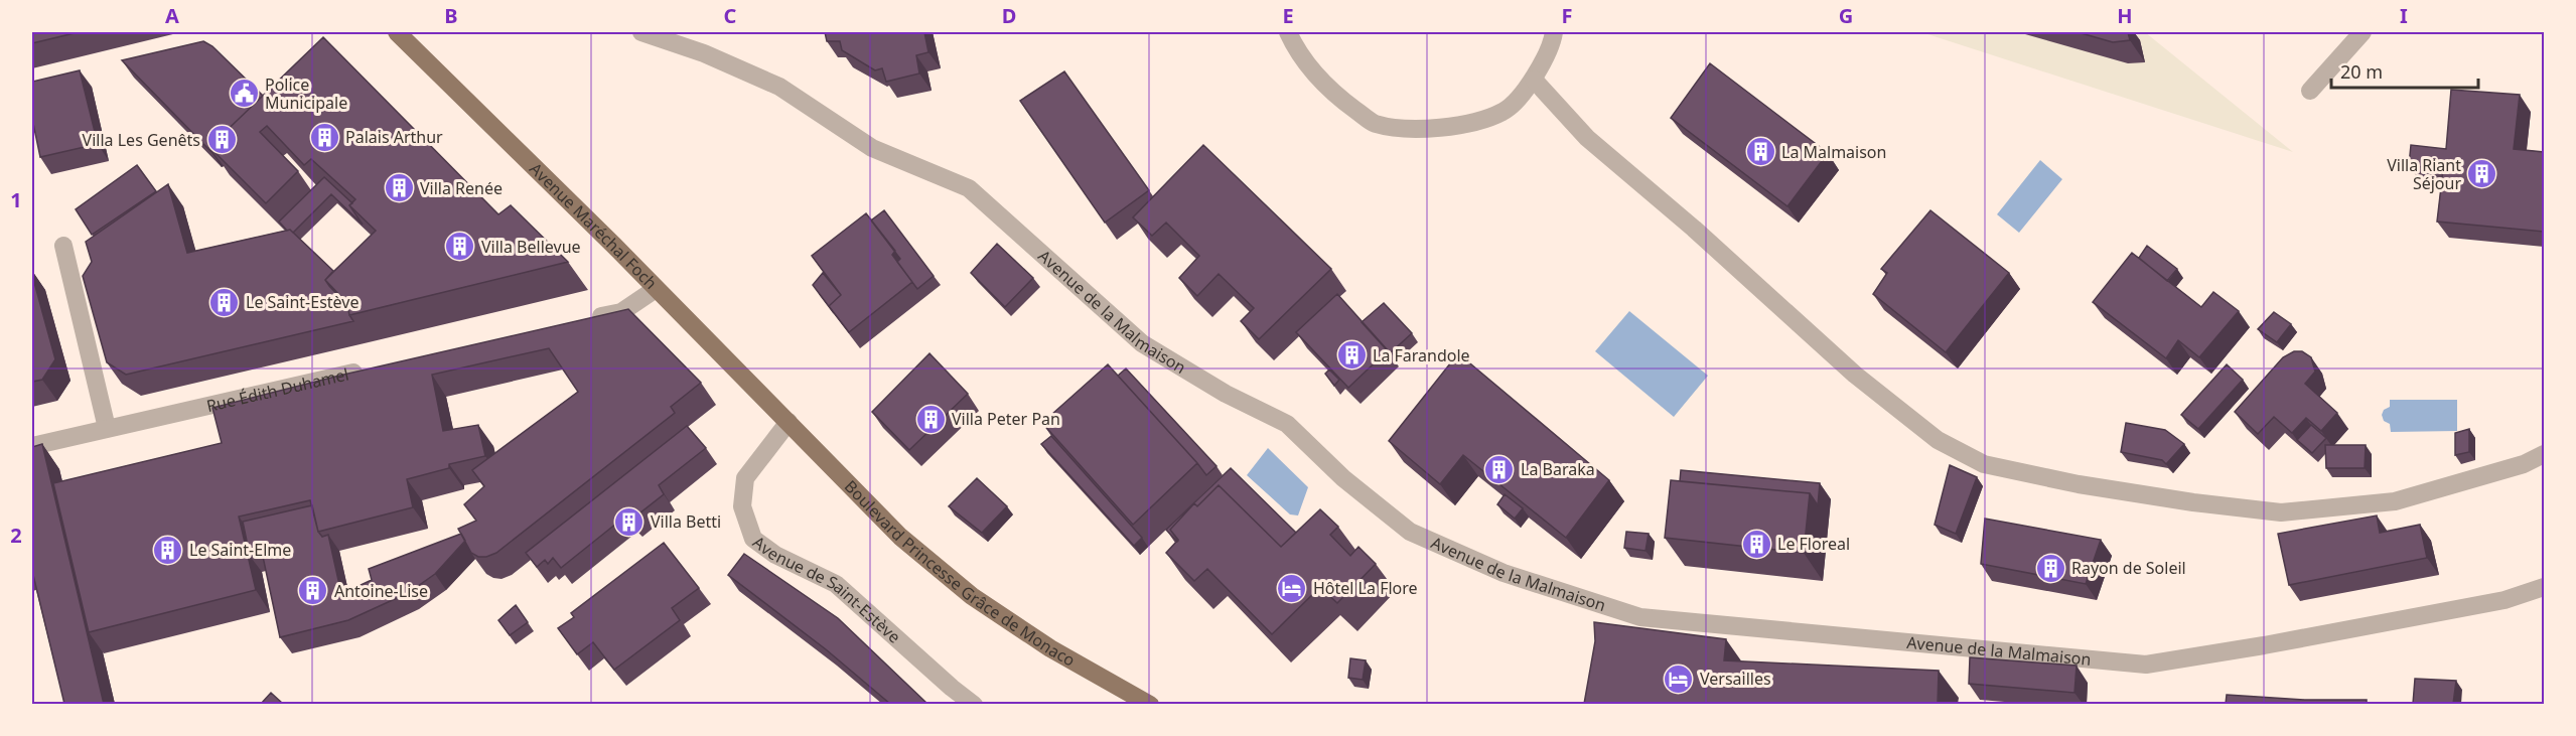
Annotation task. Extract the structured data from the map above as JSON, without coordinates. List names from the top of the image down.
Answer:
{
  "streets": {
    "main road": ["Avenue Maréchal Foch", "Boulevard Princesse Grâce de Monaco"],
    "street": ["Avenue de la Malmaison", "Rue Édith Duhamel", "Avenue de Saint-Estève"]
  },
  "crossings": [
    ["Avenue Maréchal Foch", "Boulevard Princesse Grâce de Monaco"],
    ["Avenue Maréchal Foch", "Avenue de Saint-Estève"],
    ["Boulevard Princesse Grâce de Monaco", "Avenue de Saint-Estève"]
  ],
  "places": {
    "public building": ["Police Municipale"],
    "building": [
      "Palais Arthur",
      "Villa Les Genêts",
      "La Malmaison",
      "Villa Riant Séjour",
      "Villa Renée",
      "Villa Bellevue",
      "Le Saint-Estève",
      "La Farandole",
      "Villa Peter Pan",
      "La Baraka",
      "Villa Betti",
      "Le Floreal",
      "Le Saint-Elme",
      "Rayon de Soleil",
      "Antoine-Lise"
    ],
    "hotel": ["Hôtel La Flore", "Versailles"]
  },
  "scale_bar": "20 m",
  "grid": {
    "columns": [
      "A",
      "B",
      "C",
      "D",
      "E",
      "F",
      "G",
      "H",
      "I"
    ],
    "rows": ["1", "2"]
  }
}
